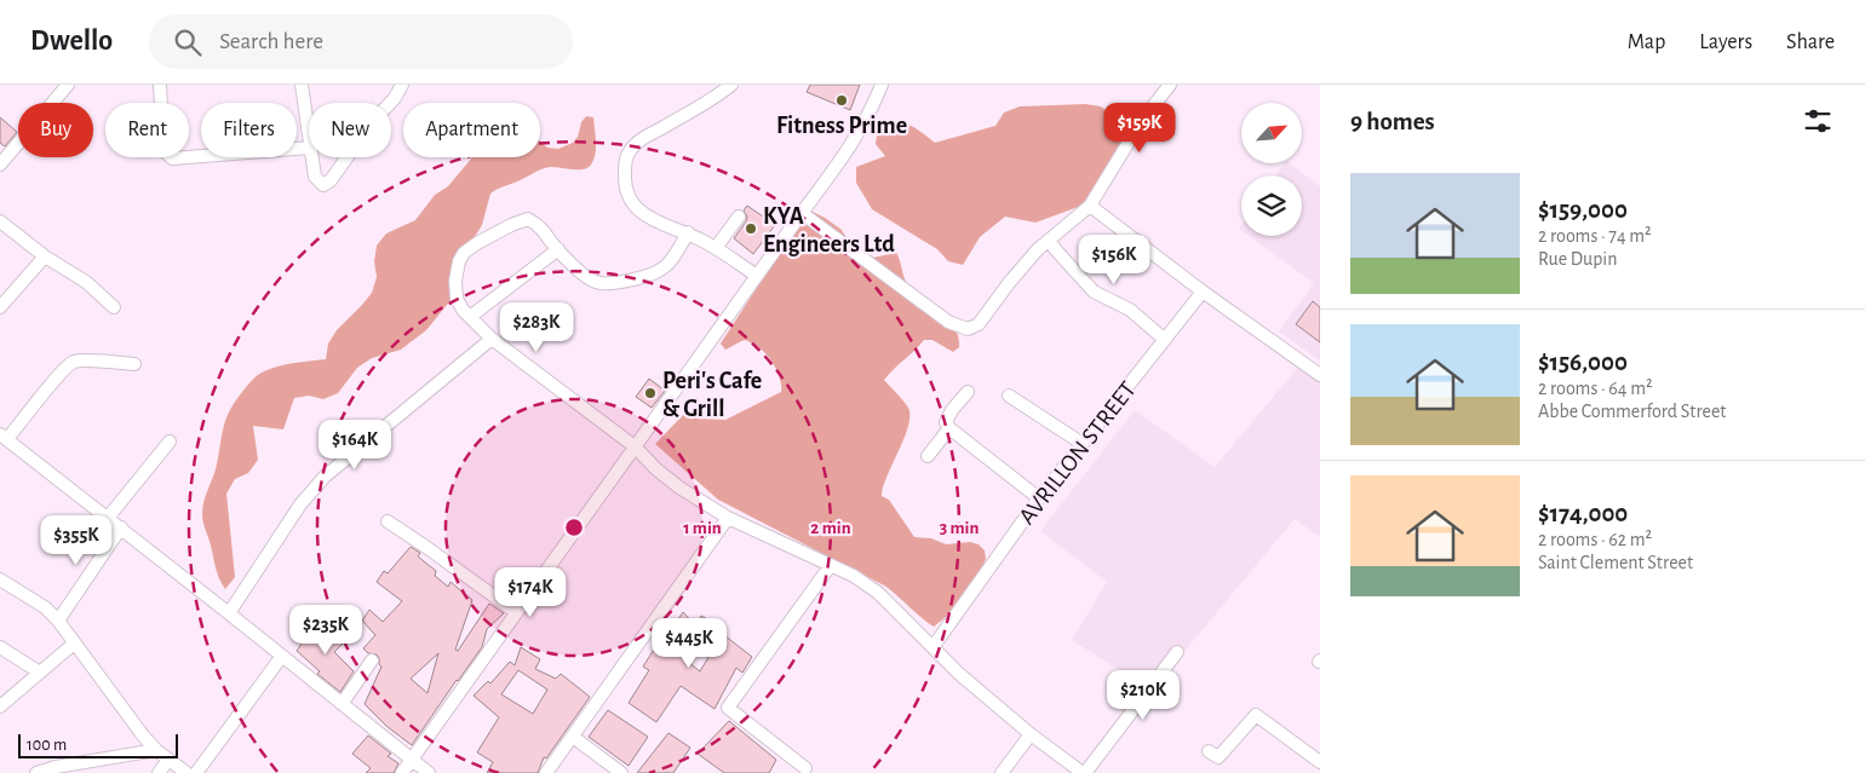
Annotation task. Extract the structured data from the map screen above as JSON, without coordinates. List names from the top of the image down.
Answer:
{
  "streets": {
    "street": ["AVRILLON STREET"]
  },
  "places": ["Fitness Prime", "KYA Engineers Ltd", "Peri's Cafe & Grill"],
  "scale_bar": "100 m",
  "north": "top right",
  "page": {
    "header": "Dwello",
    "search": "Search here",
    "nav": ["Map", "Layers", "Share"],
    "heading": "9 homes",
    "price": [
      "$159K",
      "$156K",
      "$283K",
      "$164K",
      "$355K",
      "$174K",
      "$235K",
      "$445K",
      "$210K"
    ],
    "chip": [
      "Buy",
      "Rent",
      "Filters",
      "New",
      "Apartment"
    ],
    "list": [
      {
        "name": "$159,000",
        "note": "2 rooms · 74 m² · Rue Dupin"
      },
      {
        "name": "$156,000",
        "note": "2 rooms · 64 m² · Abbe Commerford Street"
      },
      {
        "name": "$174,000",
        "note": "2 rooms · 62 m² · Saint Clement Street"
      }
    ],
    "scale": "100 m"
  },
  "rings": ["1 min", "2 min", "3 min"]
}
